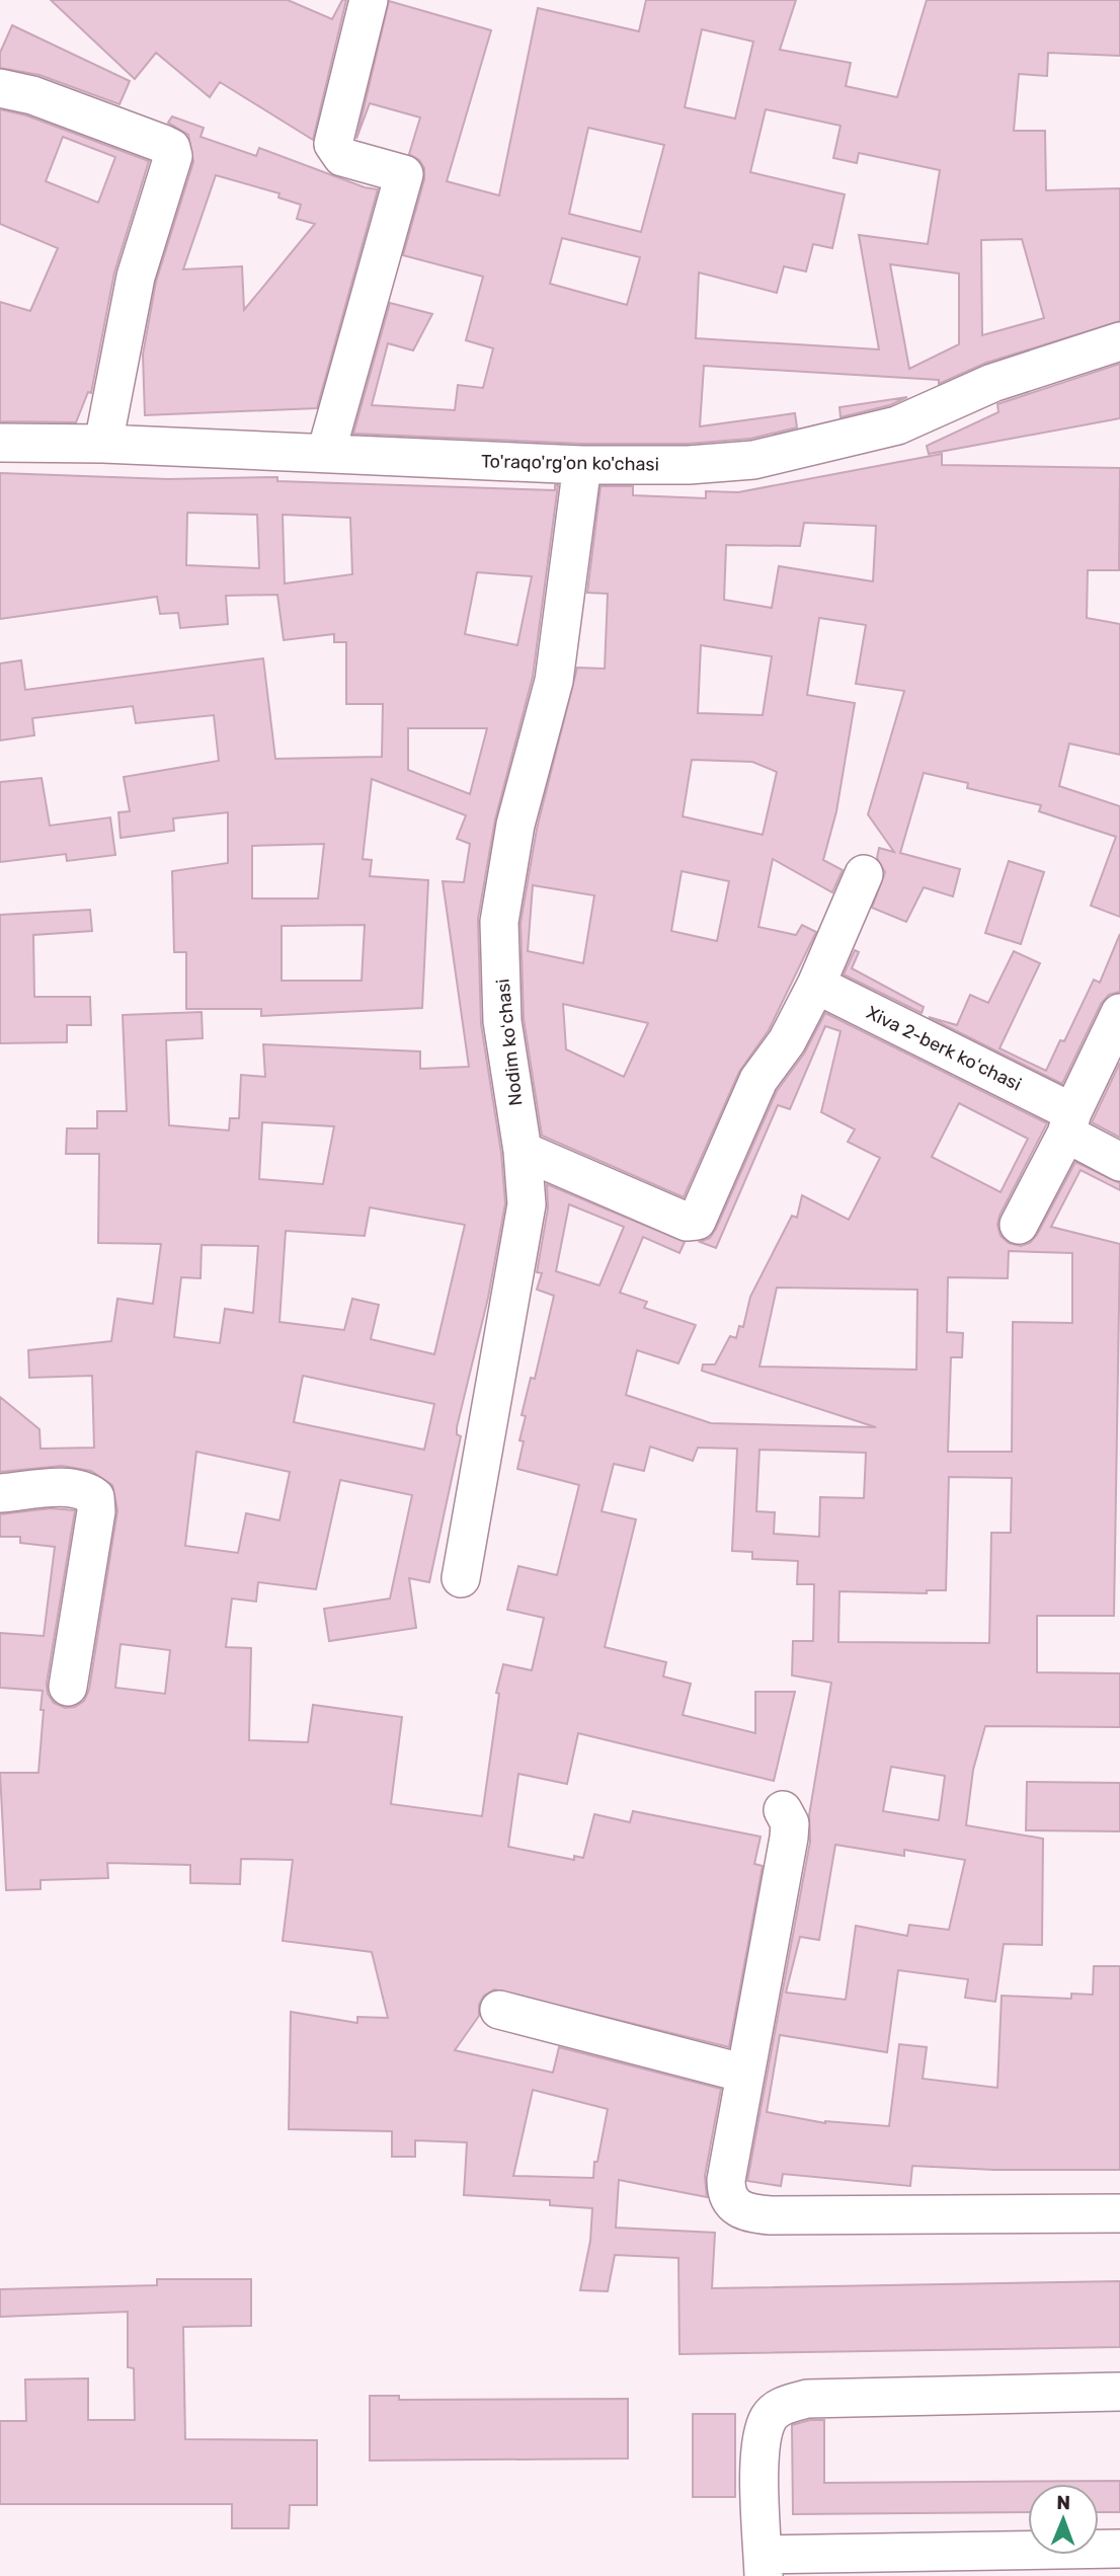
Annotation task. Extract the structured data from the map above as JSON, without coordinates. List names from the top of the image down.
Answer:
{
  "streets": {
    "street": ["To'raqo'rg'on ko'chasi", "Nodim koʻchasi", "Xiva 2-berk koʻchasi"]
  },
  "crossings": [
    ["To'raqo'rg'on ko'chasi", "Nodim koʻchasi"]
  ],
  "north": "top"
}
